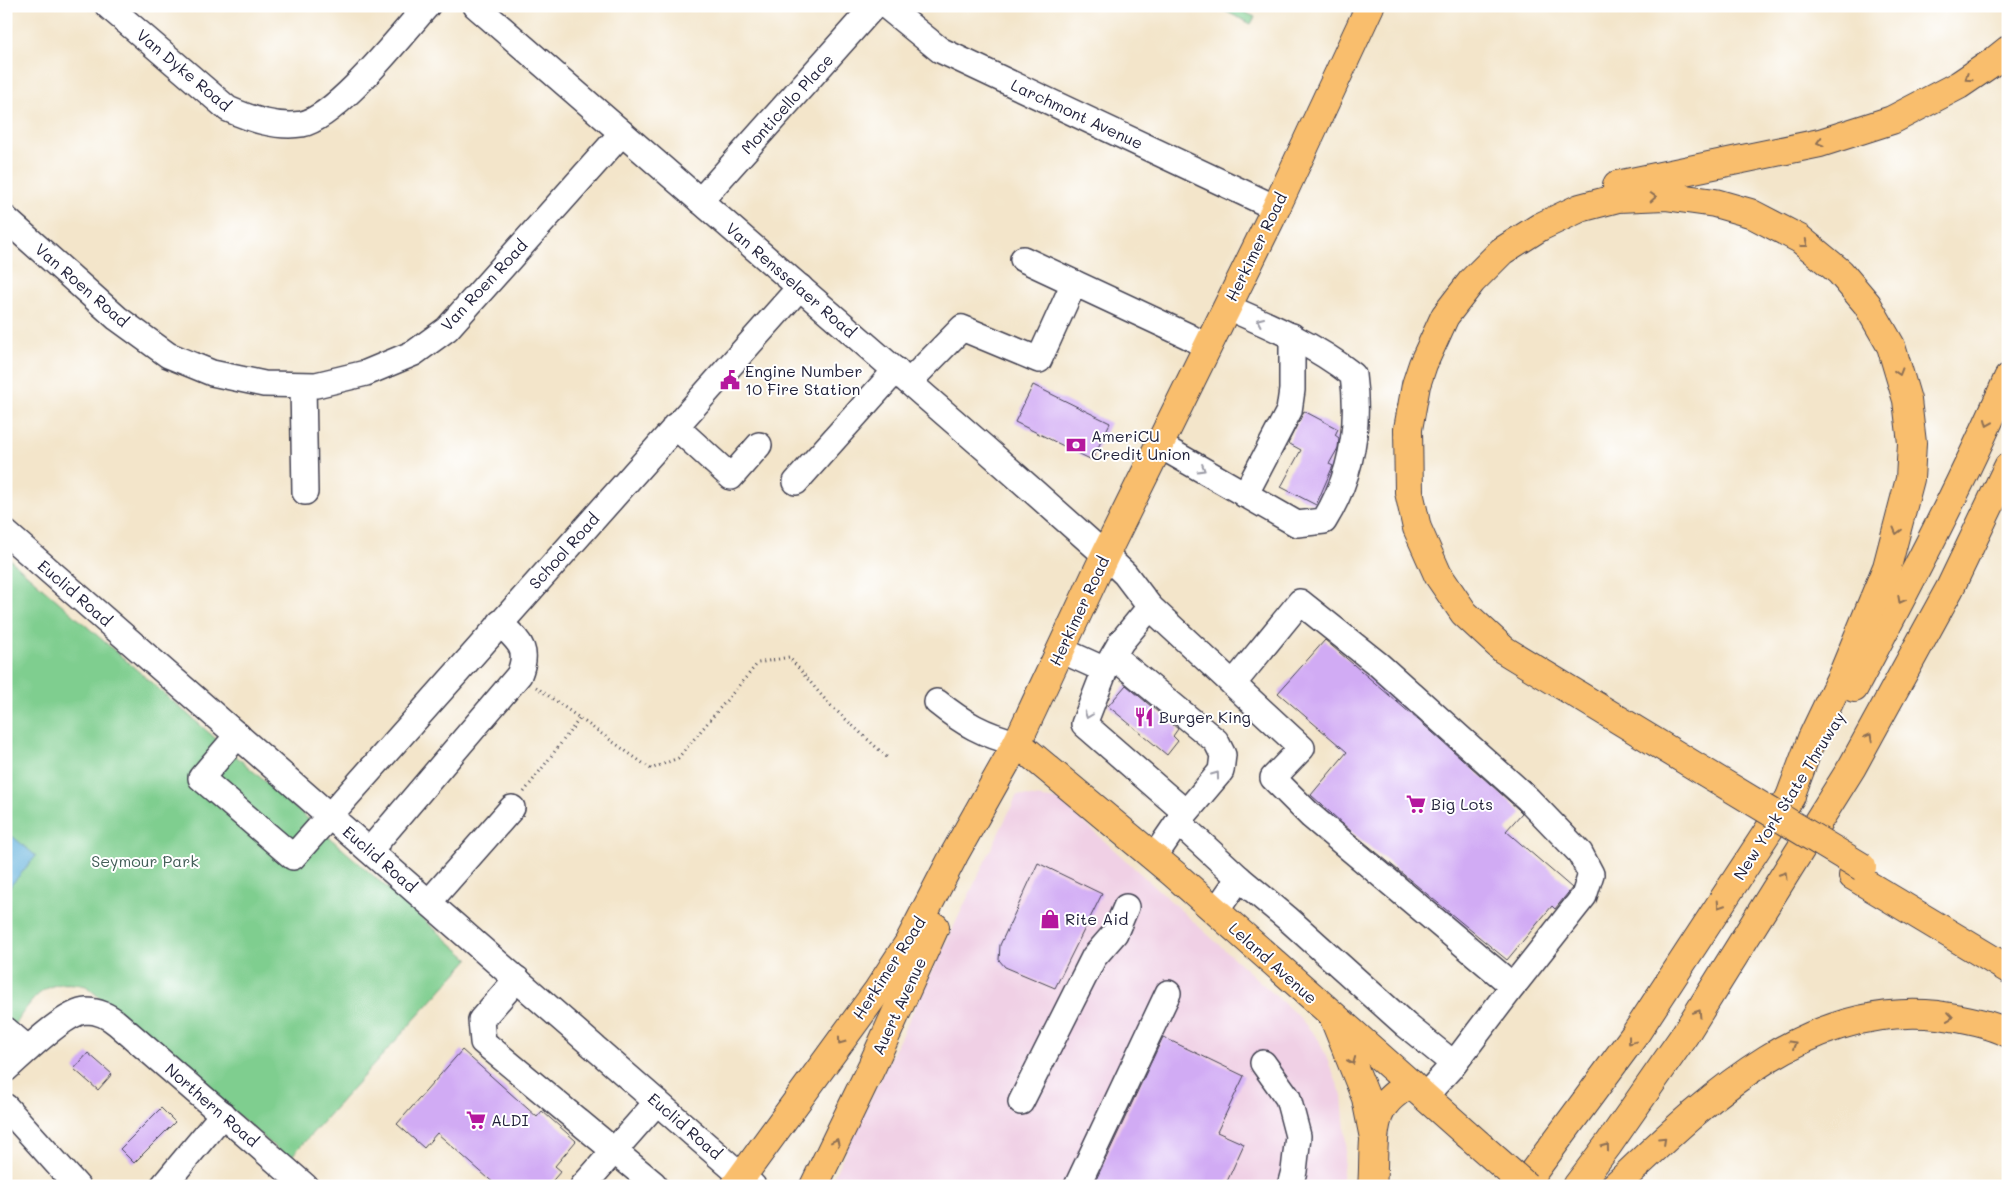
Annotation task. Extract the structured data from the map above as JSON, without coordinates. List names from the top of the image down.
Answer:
{
  "streets": {
    "main road": [
      "Herkimer Road",
      "New York State Thruway",
      "Leland Avenue",
      "Auert Avenue"
    ],
    "street": [
      "Van Dyke Road",
      "Monticello Place",
      "Larchmont Avenue",
      "Van Rensselaer Road",
      "Van Roen Road",
      "School Road",
      "Euclid Road",
      "Northern Road"
    ]
  },
  "crossings": [
    ["Monticello Place", "Van Rensselaer Road"],
    ["Larchmont Avenue", "Herkimer Road"],
    ["Herkimer Road", "Van Rensselaer Road"],
    ["Herkimer Road", "Euclid Road"],
    ["Herkimer Road", "Leland Avenue"],
    ["Herkimer Road", "Auert Avenue"],
    ["Van Rensselaer Road", "Van Roen Road"],
    ["Van Rensselaer Road", "School Road"],
    ["School Road", "Euclid Road"],
    ["New York State Thruway", "Leland Avenue"],
    ["Leland Avenue", "Auert Avenue"]
  ],
  "one_way": ["Herkimer Road", "Auert Avenue"],
  "parks": ["Seymour Park"],
  "places": {
    "public building": ["Engine Number 10 Fire Station"],
    "bank": ["AmeriCU Credit Union"],
    "restaurant": ["Burger King"],
    "supermarket": ["Big Lots", "ALDI"],
    "shop": ["Rite Aid"]
  }
}
